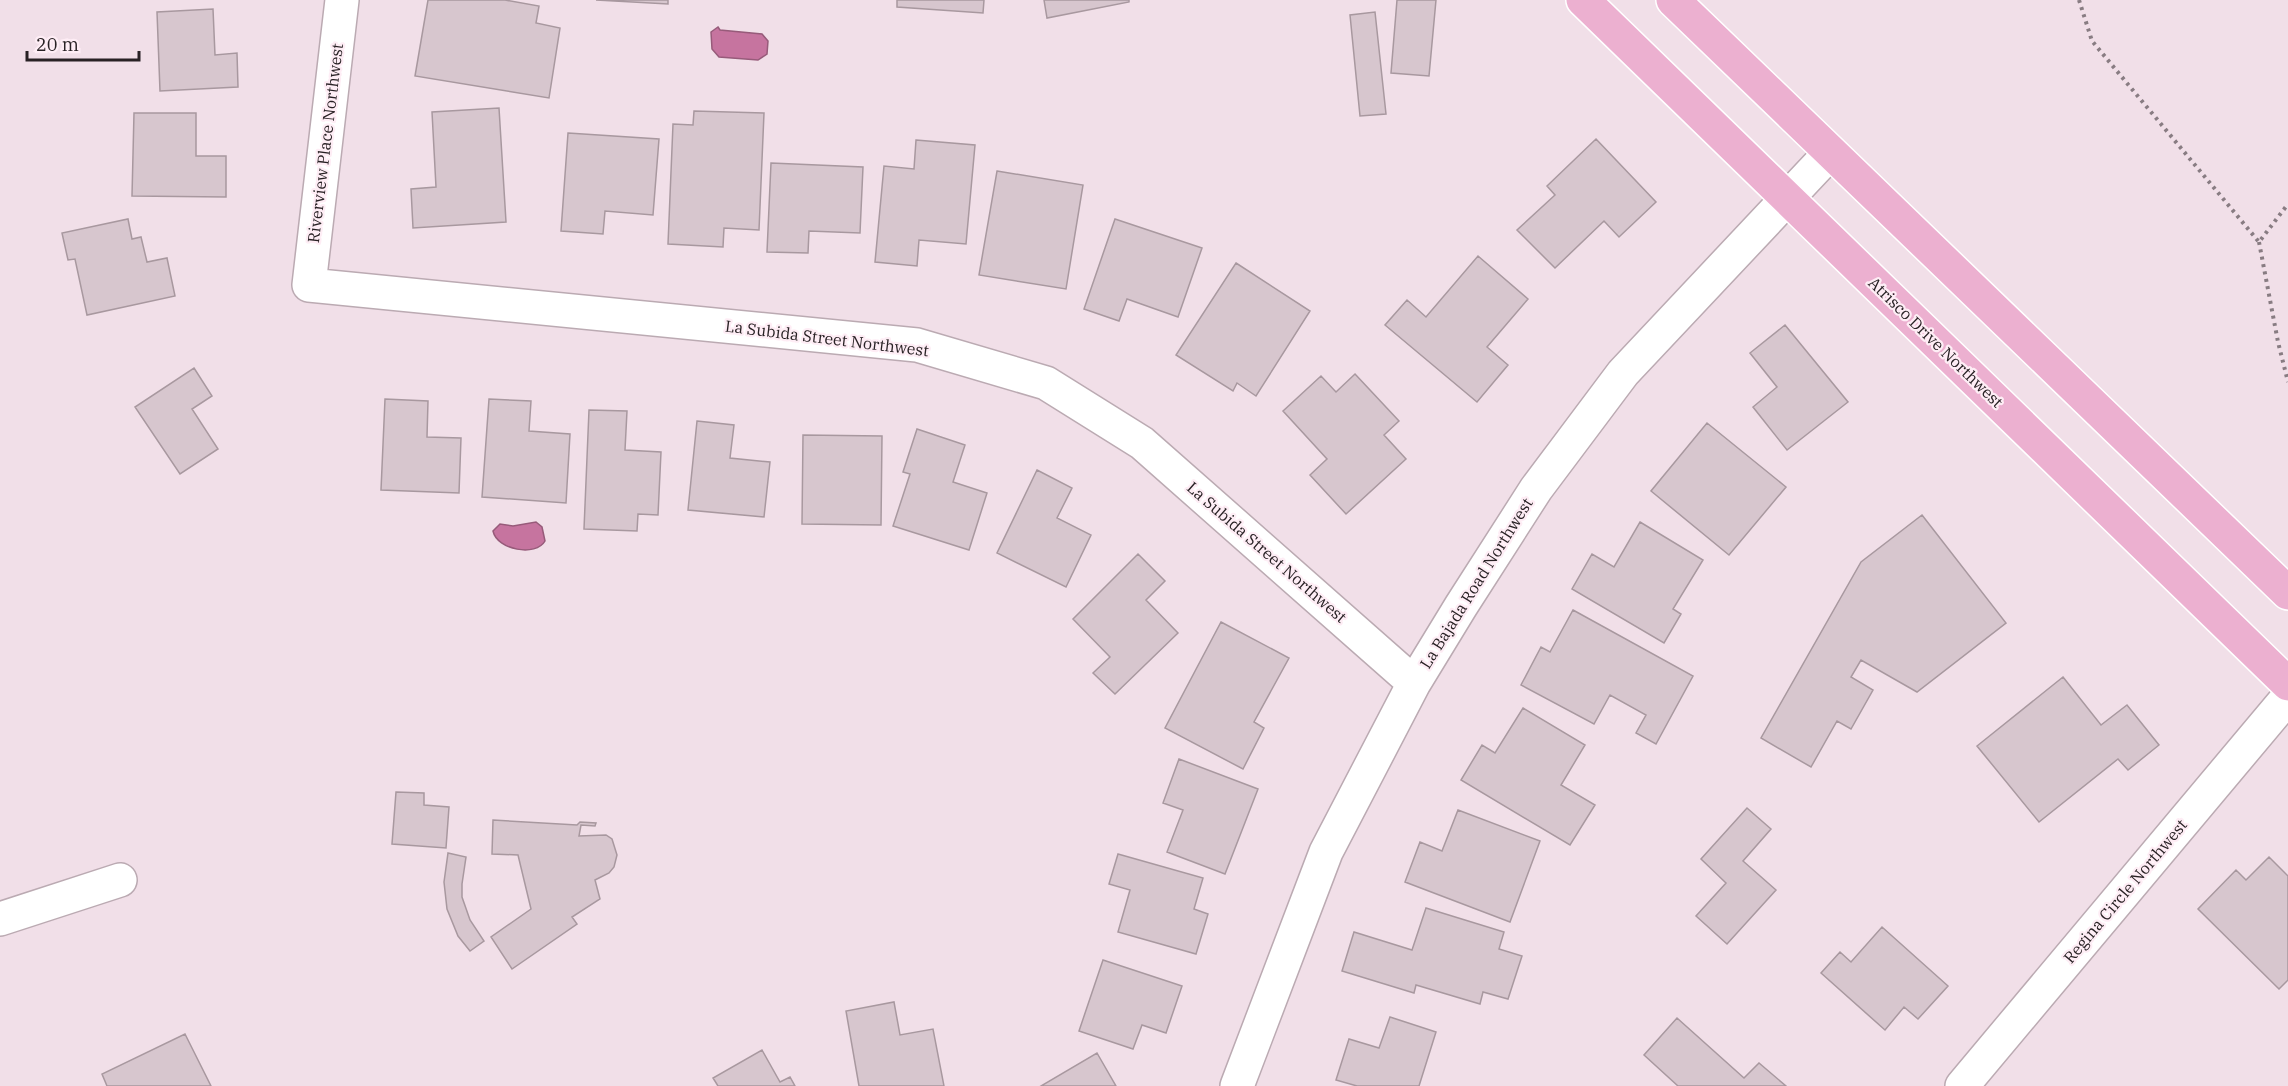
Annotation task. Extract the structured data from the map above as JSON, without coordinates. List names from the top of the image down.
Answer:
{
  "streets": {
    "main road": ["Atrisco Drive Northwest"],
    "street": [
      "Riverview Place Northwest",
      "La Subida Street Northwest",
      "La Bajada Road Northwest",
      "Regina Circle Northwest"
    ]
  },
  "crossings": [
    ["Riverview Place Northwest", "La Subida Street Northwest"],
    ["La Subida Street Northwest", "La Bajada Road Northwest"],
    ["Atrisco Drive Northwest", "La Bajada Road Northwest"]
  ],
  "scale_bar": "20 m"
}
